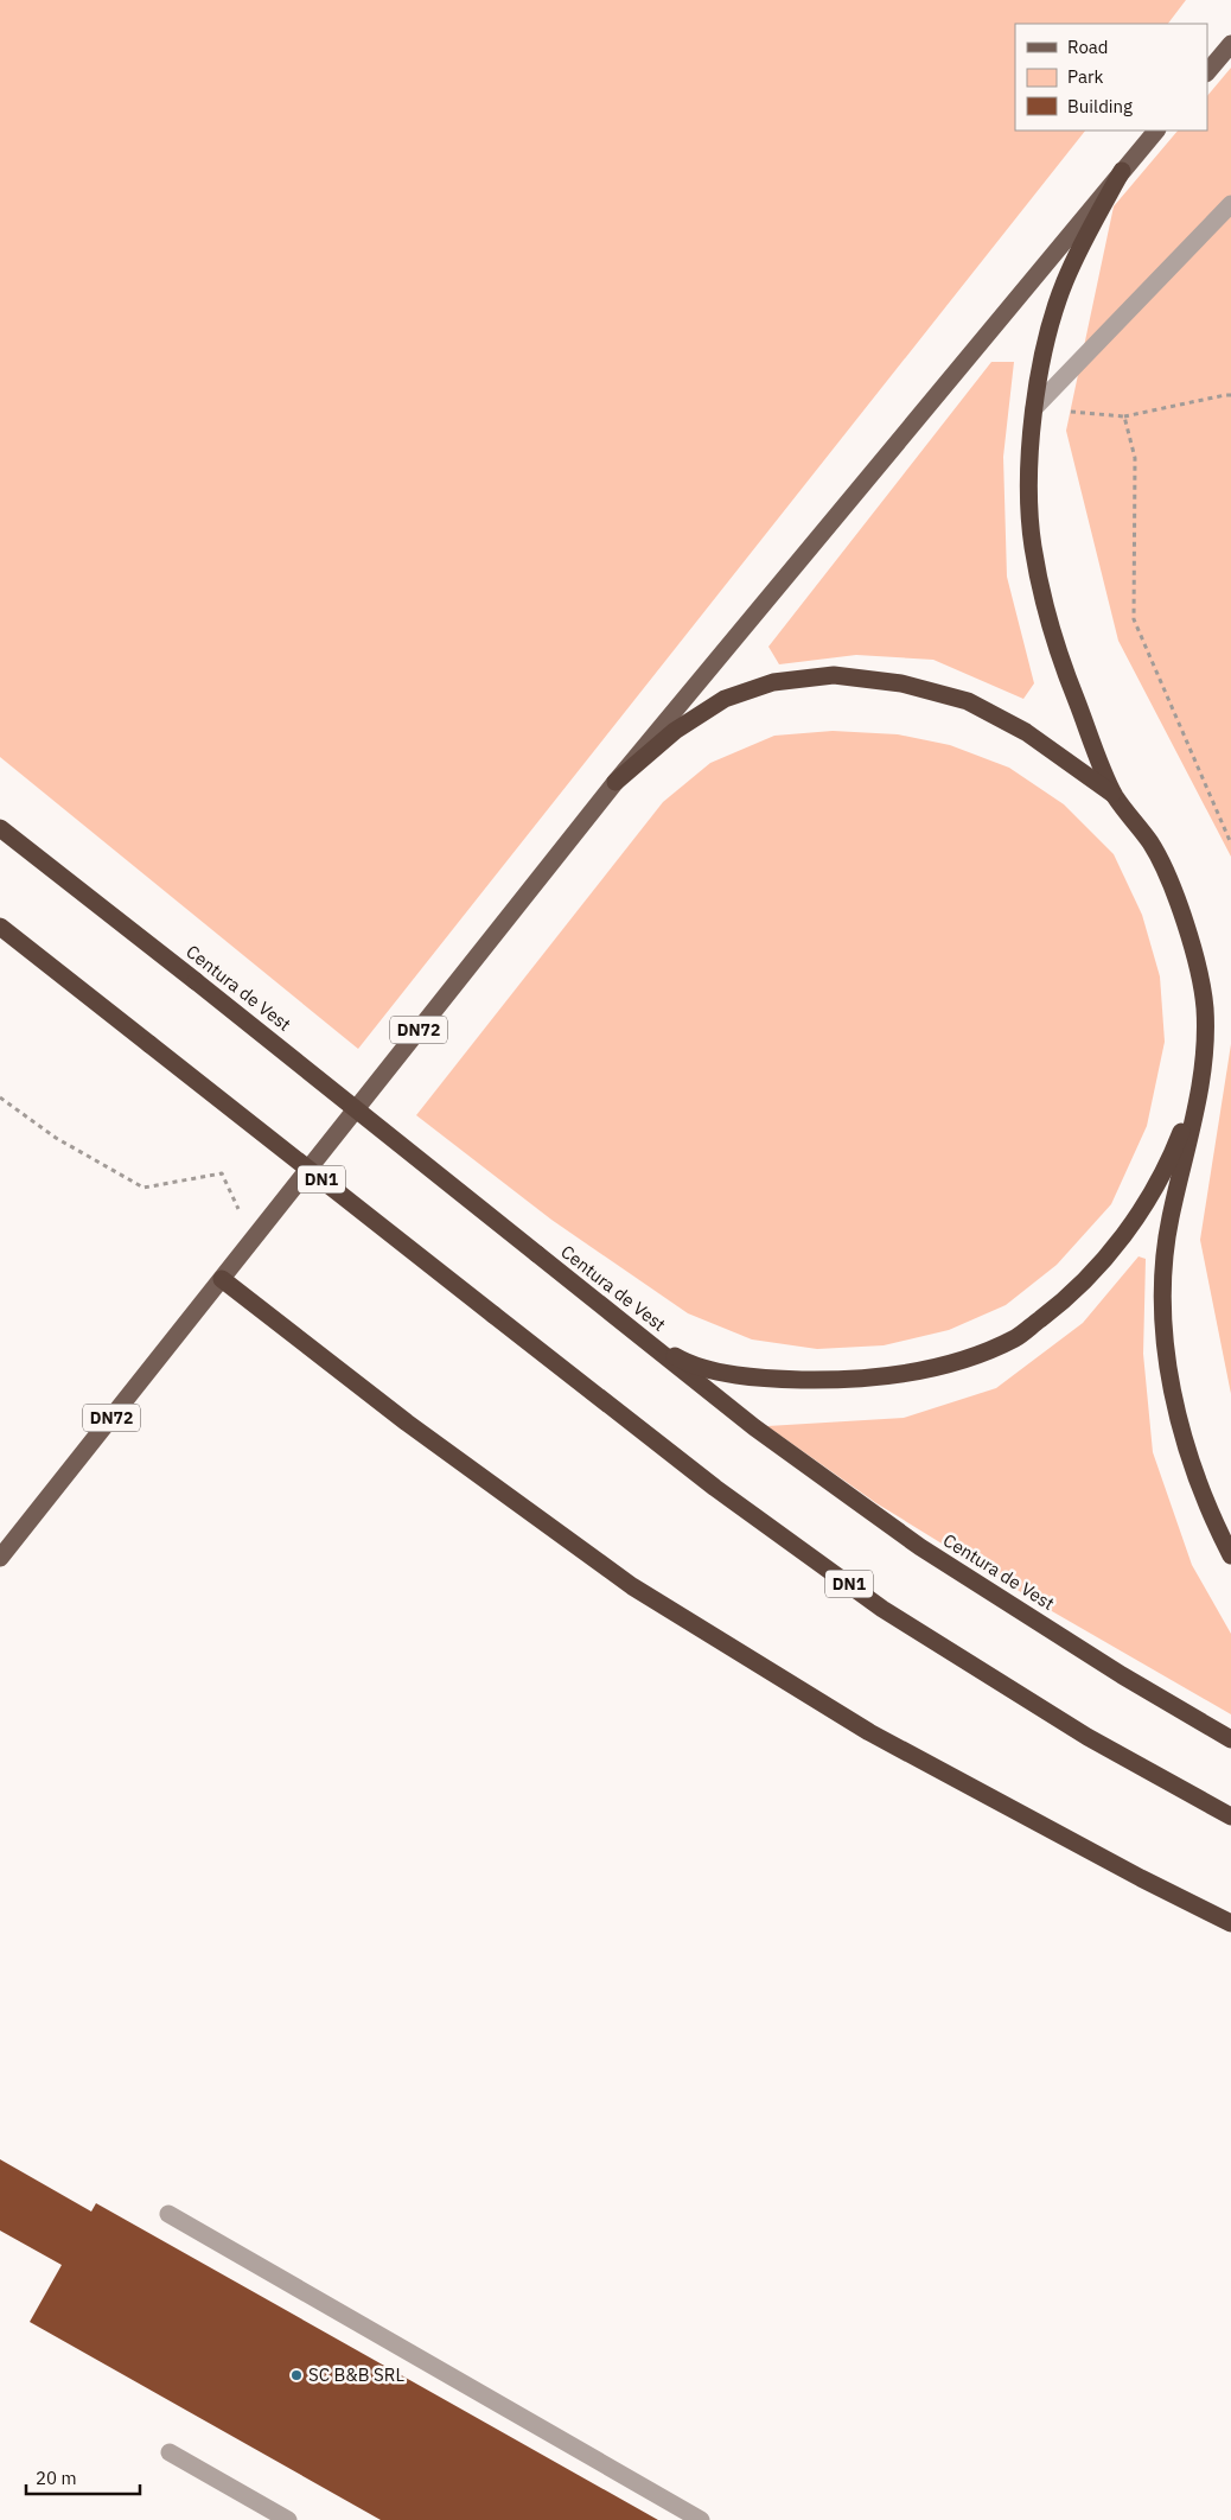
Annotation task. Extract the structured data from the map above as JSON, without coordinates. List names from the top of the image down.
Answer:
{
  "streets": {
    "highway": ["Centura de Vest", "DN1"],
    "main road": ["DN72"]
  },
  "places": ["SC B&B SRL"],
  "legend": ["Road", "Park", "Building"],
  "scale_bar": "20 m"
}
